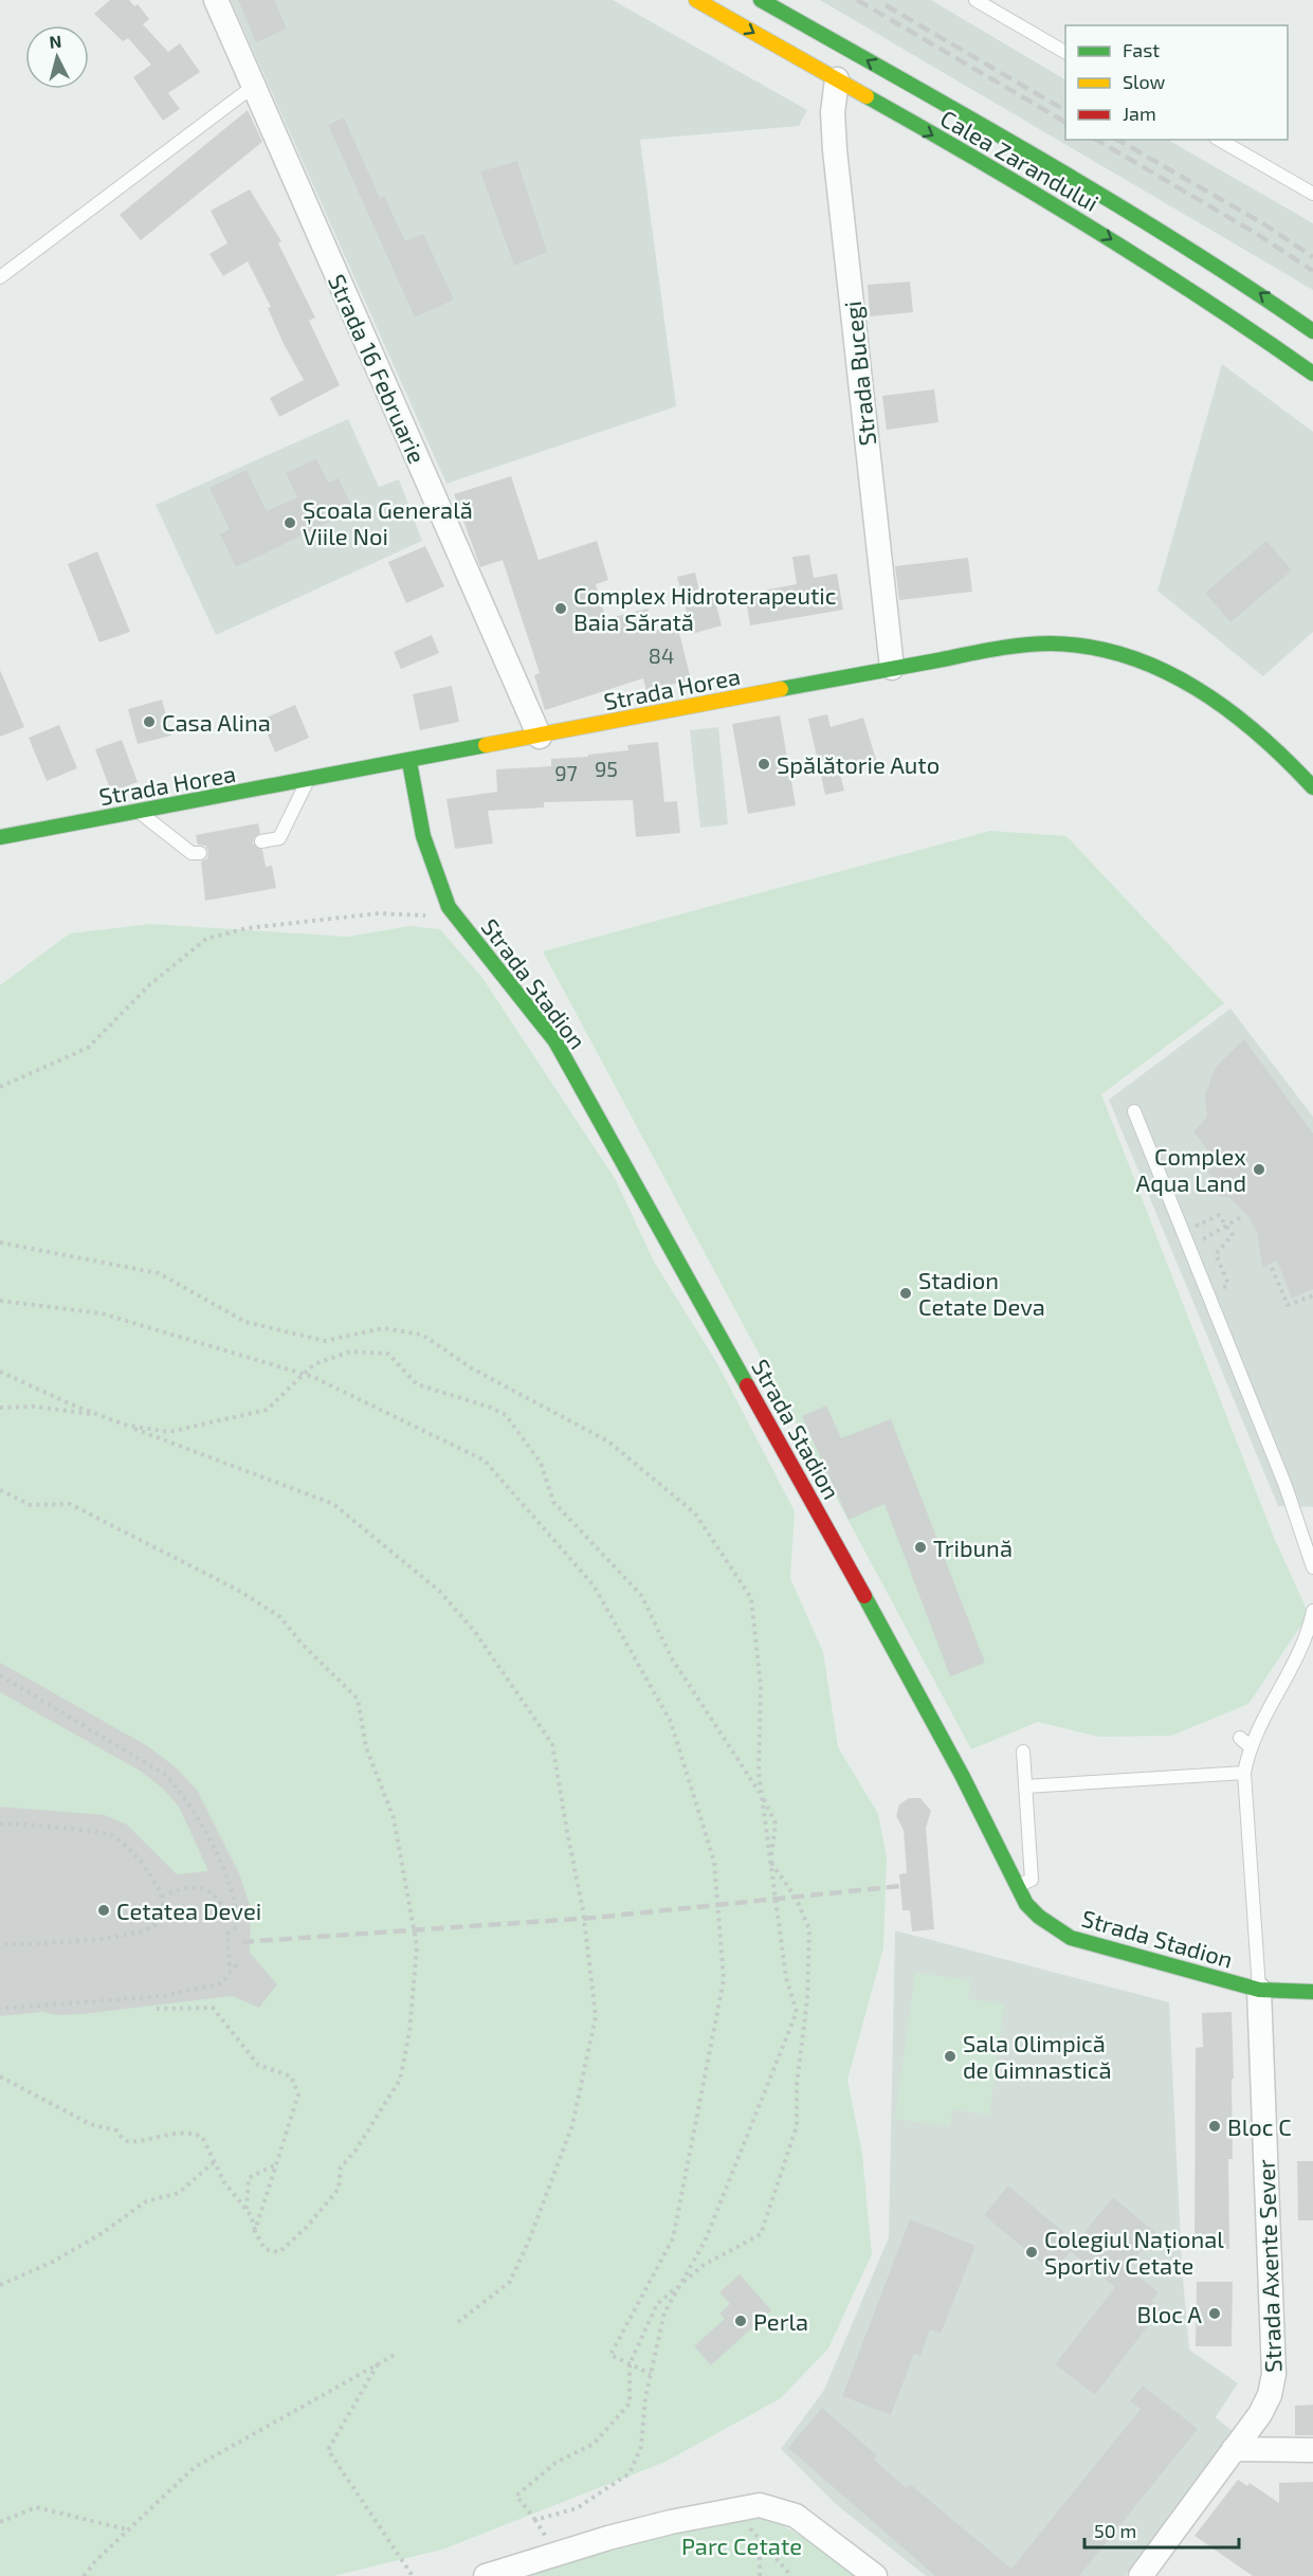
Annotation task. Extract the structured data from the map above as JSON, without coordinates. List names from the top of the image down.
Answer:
{
  "streets": {
    "main road": ["Calea Zarandului", "Strada Horea", "Strada Stadion"],
    "street": ["Strada 16 Februarie", "Strada Bucegi", "Strada Axente Sever"]
  },
  "crossings": [
    ["Calea Zarandului", "Strada Bucegi"],
    ["Strada 16 Februarie", "Strada Horea"],
    ["Strada Bucegi", "Strada Horea"],
    ["Strada Horea", "Strada Stadion"],
    ["Strada Stadion", "Strada Axente Sever"]
  ],
  "parks": ["Parc Cetate"],
  "places": [
    "Școala Generală Viile Noi",
    "Complex Hidroterapeutic Baia Sărată",
    "Casa Alina",
    "Spălătorie Auto",
    "Complex Aqua Land",
    "Stadion Cetate Deva",
    "Tribună",
    "Cetatea Devei",
    "Sala Olimpică de Gimnastică",
    "Bloc C",
    "Colegiul Național Sportiv Cetate",
    "Bloc A",
    "Perla"
  ],
  "house_numbers": ["84", "95", "97"],
  "legend": ["Fast", "Slow", "Jam"],
  "scale_bar": "50 m",
  "north": "top"
}
